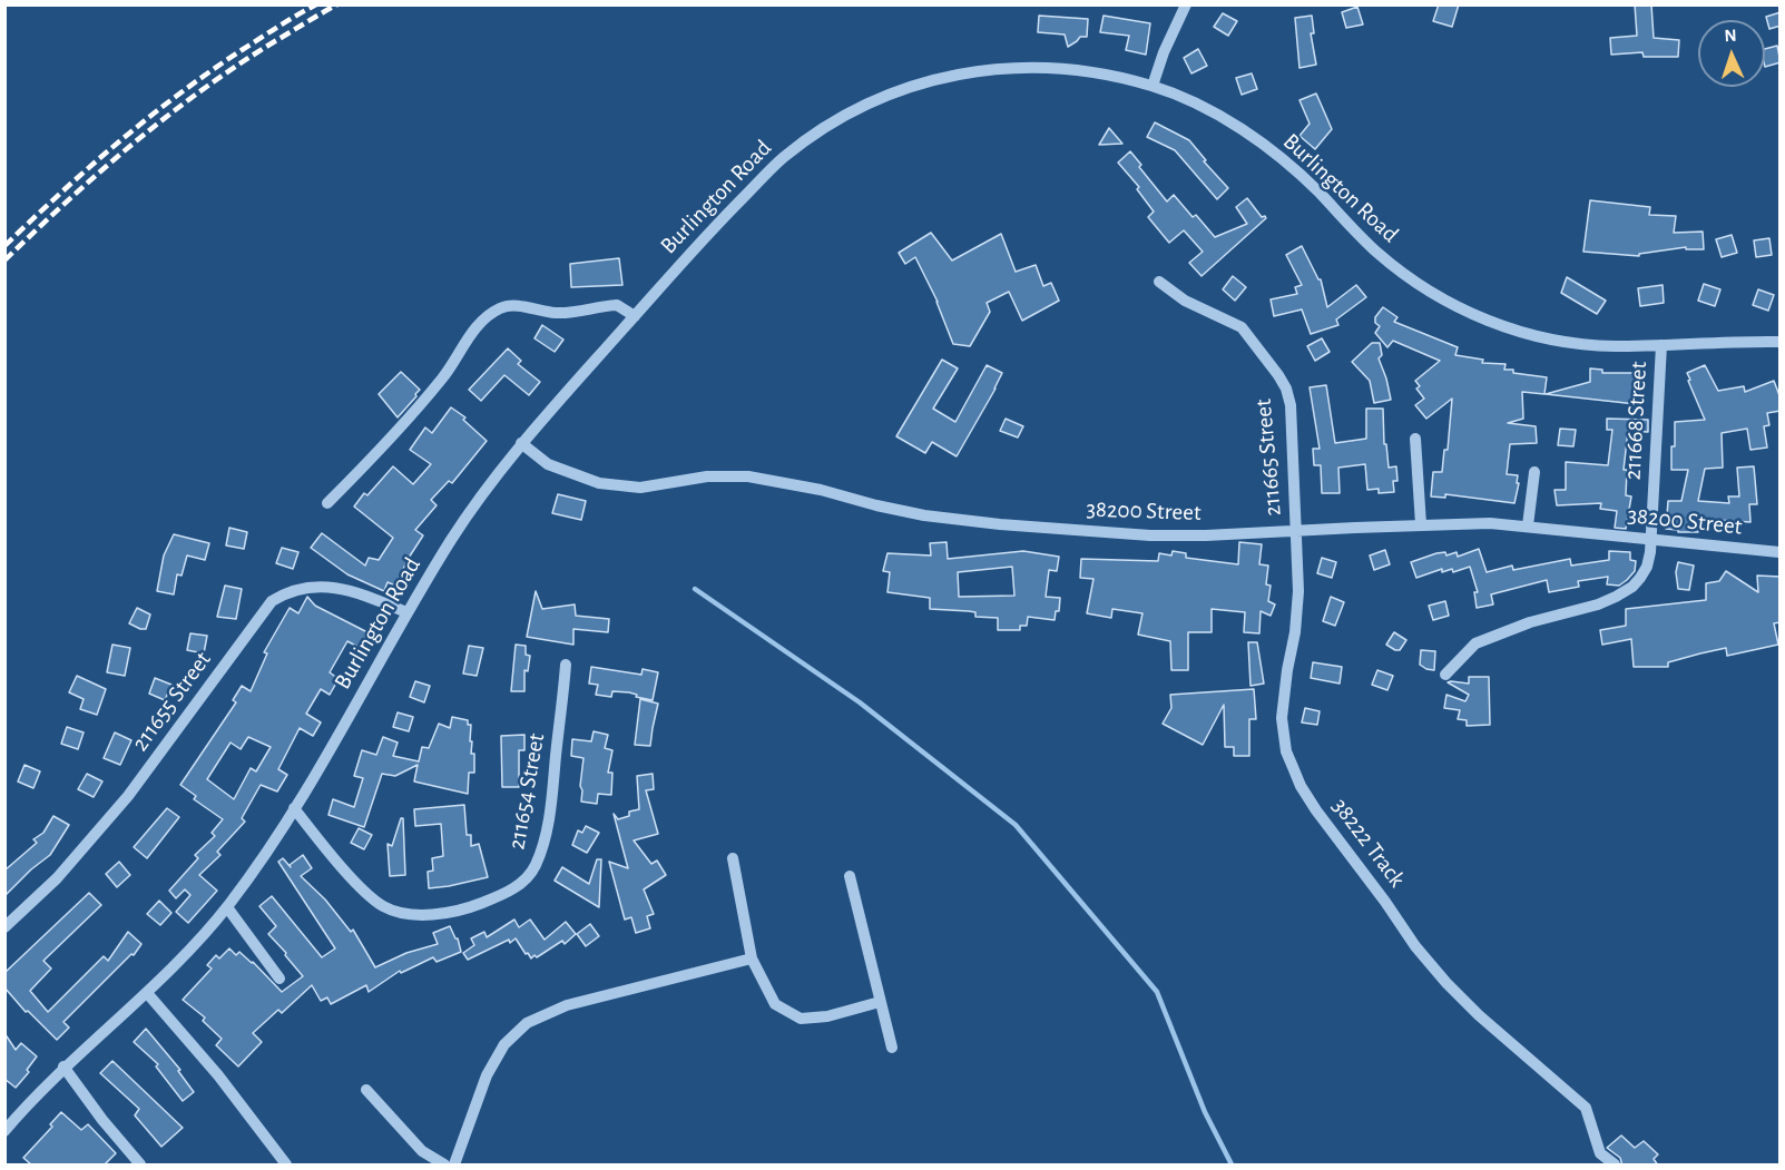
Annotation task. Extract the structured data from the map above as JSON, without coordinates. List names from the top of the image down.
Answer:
{
  "streets": {
    "street": [
      "Burlington Road",
      "211668 Street",
      "211665 Street",
      "38200 Street",
      "211655 Street",
      "211654 Street",
      "38222 Track"
    ]
  },
  "crossings": [
    ["Burlington Road", "211668 Street"],
    ["Burlington Road", "38200 Street"],
    ["Burlington Road", "211655 Street"],
    ["Burlington Road", "211654 Street"],
    ["211668 Street", "38200 Street"],
    ["211665 Street", "38200 Street"],
    ["211665 Street", "38222 Track"],
    ["38200 Street", "38222 Track"]
  ],
  "north": "top"
}
